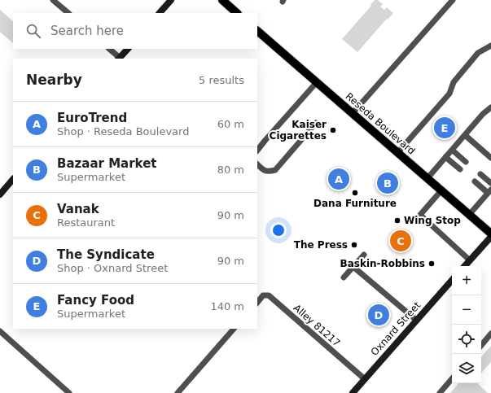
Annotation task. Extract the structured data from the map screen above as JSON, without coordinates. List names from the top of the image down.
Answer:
{
  "streets": {
    "main road": ["Reseda Boulevard", "Oxnard Street"],
    "lane": ["Alley 81217"]
  },
  "crossings": [
    ["Alley 81217", "Oxnard Street"]
  ],
  "places": [
    "Kaiser Cigarettes",
    "Dana Furniture",
    "Wing Stop",
    "The Press",
    "Baskin-Robbins"
  ],
  "page": {
    "search": "Search here",
    "heading": ["Nearby", "5 results"],
    "list": [
      {
        "mark": "A",
        "name": "EuroTrend",
        "note": "Shop · Reseda Boulevard",
        "value": "60 m"
      },
      {
        "mark": "B",
        "name": "Bazaar Market",
        "note": "Supermarket",
        "value": "80 m"
      },
      {
        "mark": "C",
        "name": "Vanak",
        "note": "Restaurant",
        "value": "90 m"
      },
      {
        "mark": "D",
        "name": "The Syndicate",
        "note": "Shop · Oxnard Street",
        "value": "90 m"
      },
      {
        "mark": "E",
        "name": "Fancy Food",
        "note": "Supermarket",
        "value": "140 m"
      }
    ],
    "pins": [
      "E",
      "A",
      "B",
      "C",
      "D"
    ],
    "map_buttons": ["+", "−"]
  }
}
